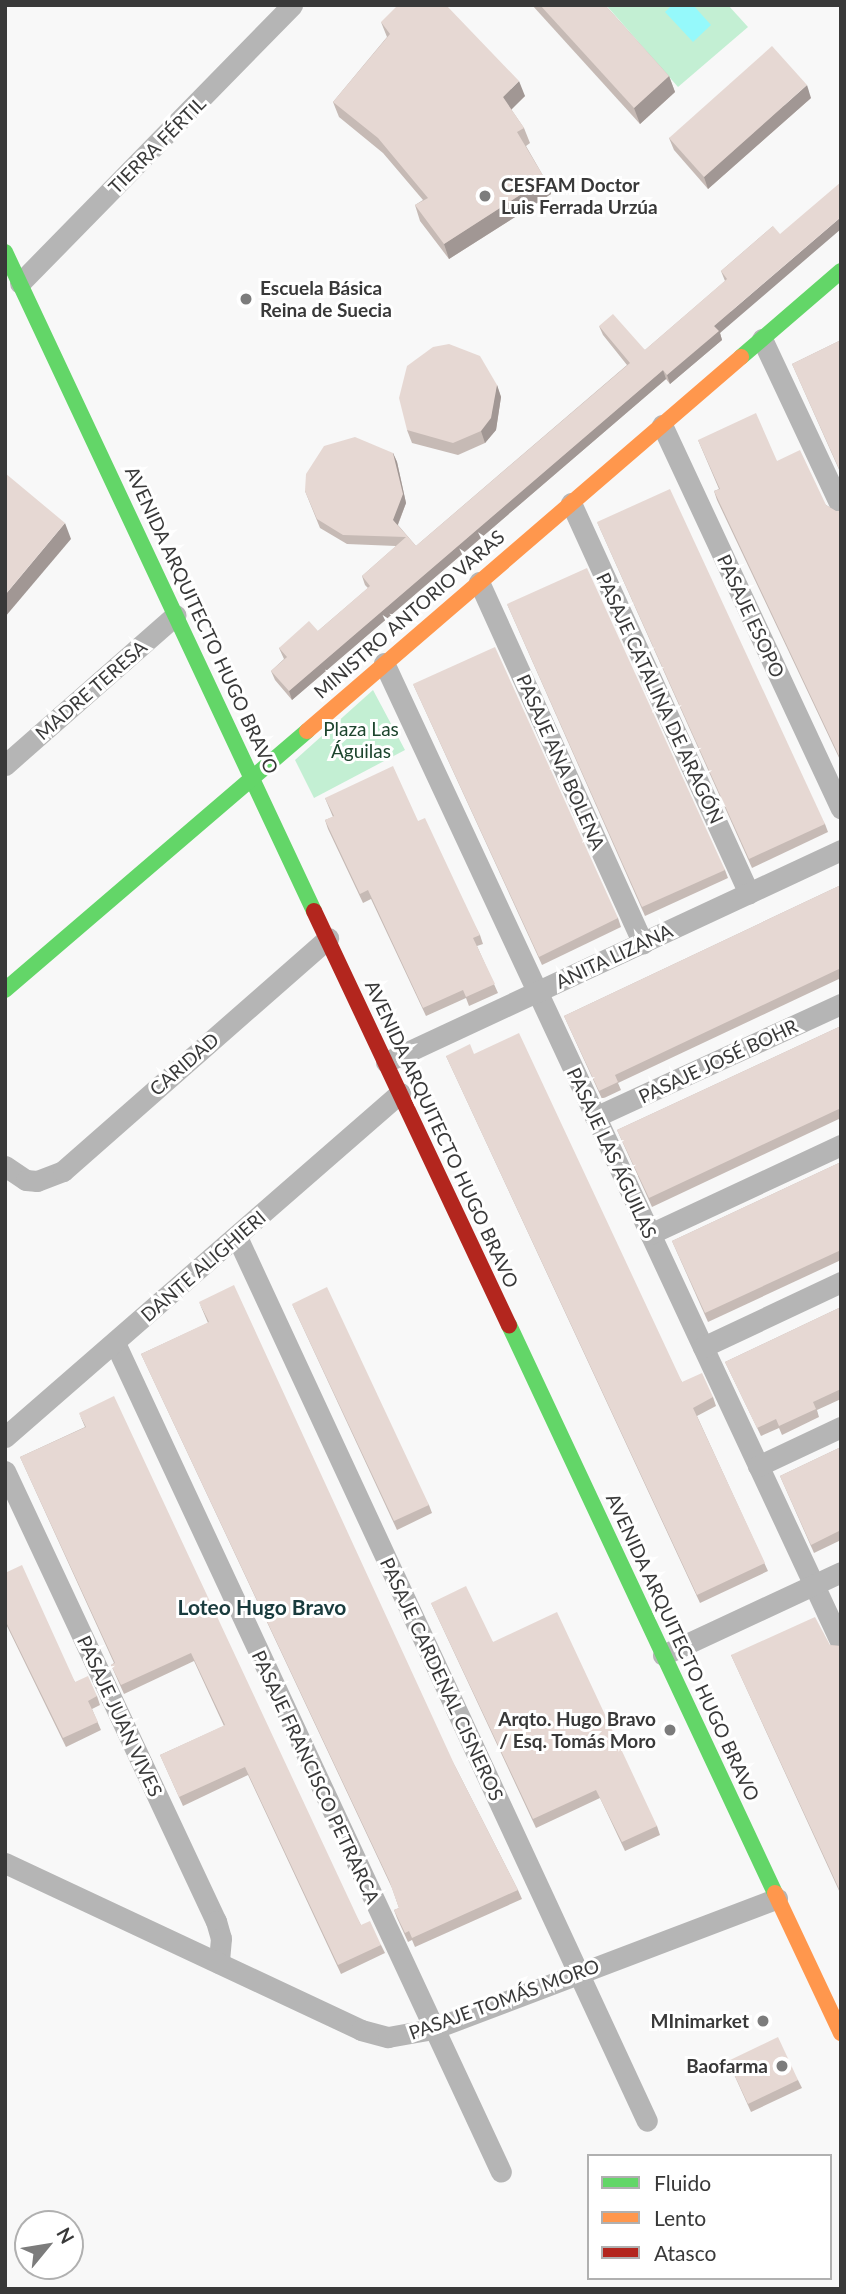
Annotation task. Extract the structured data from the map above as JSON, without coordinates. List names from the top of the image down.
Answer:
{
  "streets": {
    "street": [
      "TIERRA FÉRTIL",
      "MINISTRO ANTORIO VARAS",
      "PASAJE ESOPO",
      "AVENIDA ARQUITECTO HUGO BRAVO",
      "MADRE TERESA",
      "PASAJE CATALINA DE ARAGÓN",
      "PASAJE ANA BOLENA",
      "ANITA LIZANA",
      "PASAJE JOSÉ BOHR",
      "CARIDAD",
      "PASAJE LAS ÁGUILAS",
      "DANTE ALIGHIERI",
      "PASAJE CARDENAL CISNEROS",
      "PASAJE JUAN VIVES",
      "PASAJE FRANCISCO PETRARCA",
      "PASAJE TOMÁS MORO"
    ]
  },
  "crossings": [
    ["TIERRA FÉRTIL", "AVENIDA ARQUITECTO HUGO BRAVO"],
    ["MINISTRO ANTORIO VARAS", "PASAJE ESOPO"],
    ["MINISTRO ANTORIO VARAS", "AVENIDA ARQUITECTO HUGO BRAVO"],
    ["MINISTRO ANTORIO VARAS", "PASAJE CATALINA DE ARAGÓN"],
    ["MINISTRO ANTORIO VARAS", "PASAJE ANA BOLENA"],
    ["MINISTRO ANTORIO VARAS", "PASAJE LAS ÁGUILAS"],
    ["AVENIDA ARQUITECTO HUGO BRAVO", "MADRE TERESA"],
    ["AVENIDA ARQUITECTO HUGO BRAVO", "ANITA LIZANA"],
    ["AVENIDA ARQUITECTO HUGO BRAVO", "CARIDAD"],
    ["AVENIDA ARQUITECTO HUGO BRAVO", "DANTE ALIGHIERI"],
    ["AVENIDA ARQUITECTO HUGO BRAVO", "PASAJE TOMÁS MORO"],
    ["PASAJE CATALINA DE ARAGÓN", "ANITA LIZANA"],
    ["PASAJE ANA BOLENA", "ANITA LIZANA"],
    ["ANITA LIZANA", "PASAJE LAS ÁGUILAS"],
    ["PASAJE JOSÉ BOHR", "PASAJE LAS ÁGUILAS"],
    ["DANTE ALIGHIERI", "PASAJE CARDENAL CISNEROS"],
    ["DANTE ALIGHIERI", "PASAJE FRANCISCO PETRARCA"],
    ["PASAJE CARDENAL CISNEROS", "PASAJE TOMÁS MORO"],
    ["PASAJE JUAN VIVES", "PASAJE TOMÁS MORO"],
    ["PASAJE FRANCISCO PETRARCA", "PASAJE TOMÁS MORO"]
  ],
  "districts": ["Loteo Hugo Bravo"],
  "parks": ["Plaza Las Águilas"],
  "places": [
    "CESFAM Doctor Luis Ferrada Urzúa",
    "Escuela Básica Reina de Suecia",
    "Arqto. Hugo Bravo / Esq. Tomás Moro",
    "MInimarket",
    "Baofarma"
  ],
  "legend": ["Fluido", "Lento", "Atasco"],
  "north": "top right"
}
